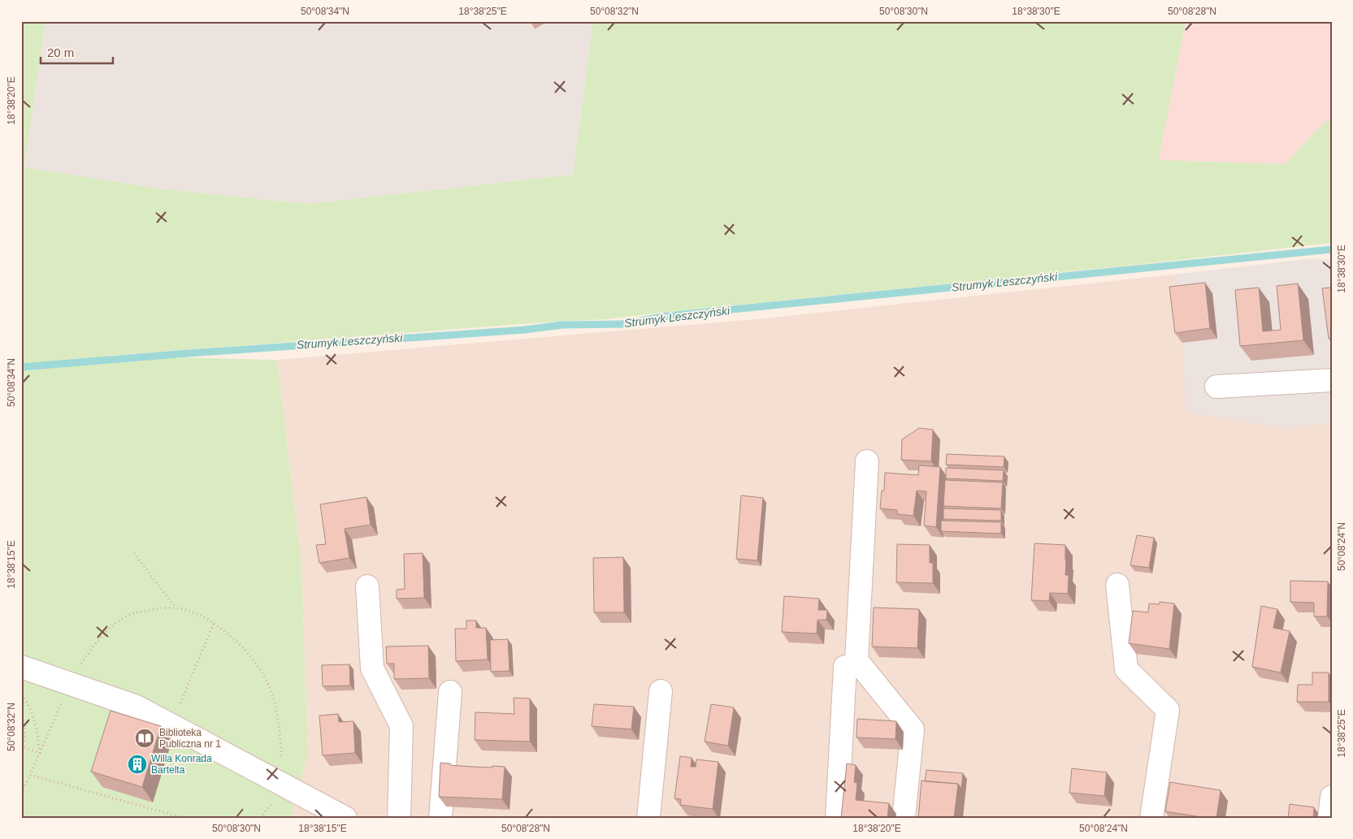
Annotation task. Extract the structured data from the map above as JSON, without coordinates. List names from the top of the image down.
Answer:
{
  "water": ["Strumyk Leszczyński"],
  "places": {
    "library": ["Biblioteka Publiczna nr 1"],
    "building": ["Willa Konrada Bartelta"]
  },
  "scale_bar": "20 m",
  "coordinates": [
    "50°08'34\"N",
    "18°38'25\"E",
    "50°08'32\"N",
    "50°08'30\"N",
    "18°38'30\"E",
    "50°08'28\"N",
    "18°38'20\"E",
    "50°08'24\"N",
    "18°38'15\"E"
  ]
}
